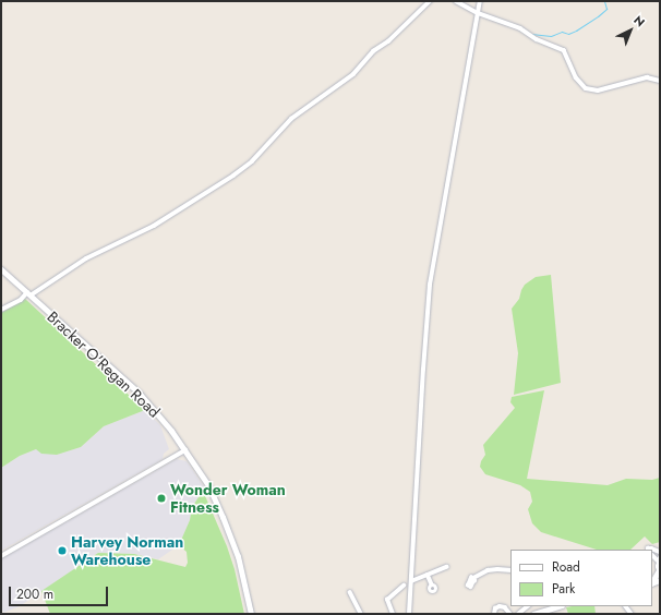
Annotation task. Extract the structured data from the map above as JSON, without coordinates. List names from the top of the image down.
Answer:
{
  "streets": {
    "main road": ["Bracker O'Regan Road"]
  },
  "places": ["Wonder Woman Fitness", "Harvey Norman Warehouse"],
  "legend": ["Road", "Park"],
  "scale_bar": "200 m",
  "north": "top right"
}
